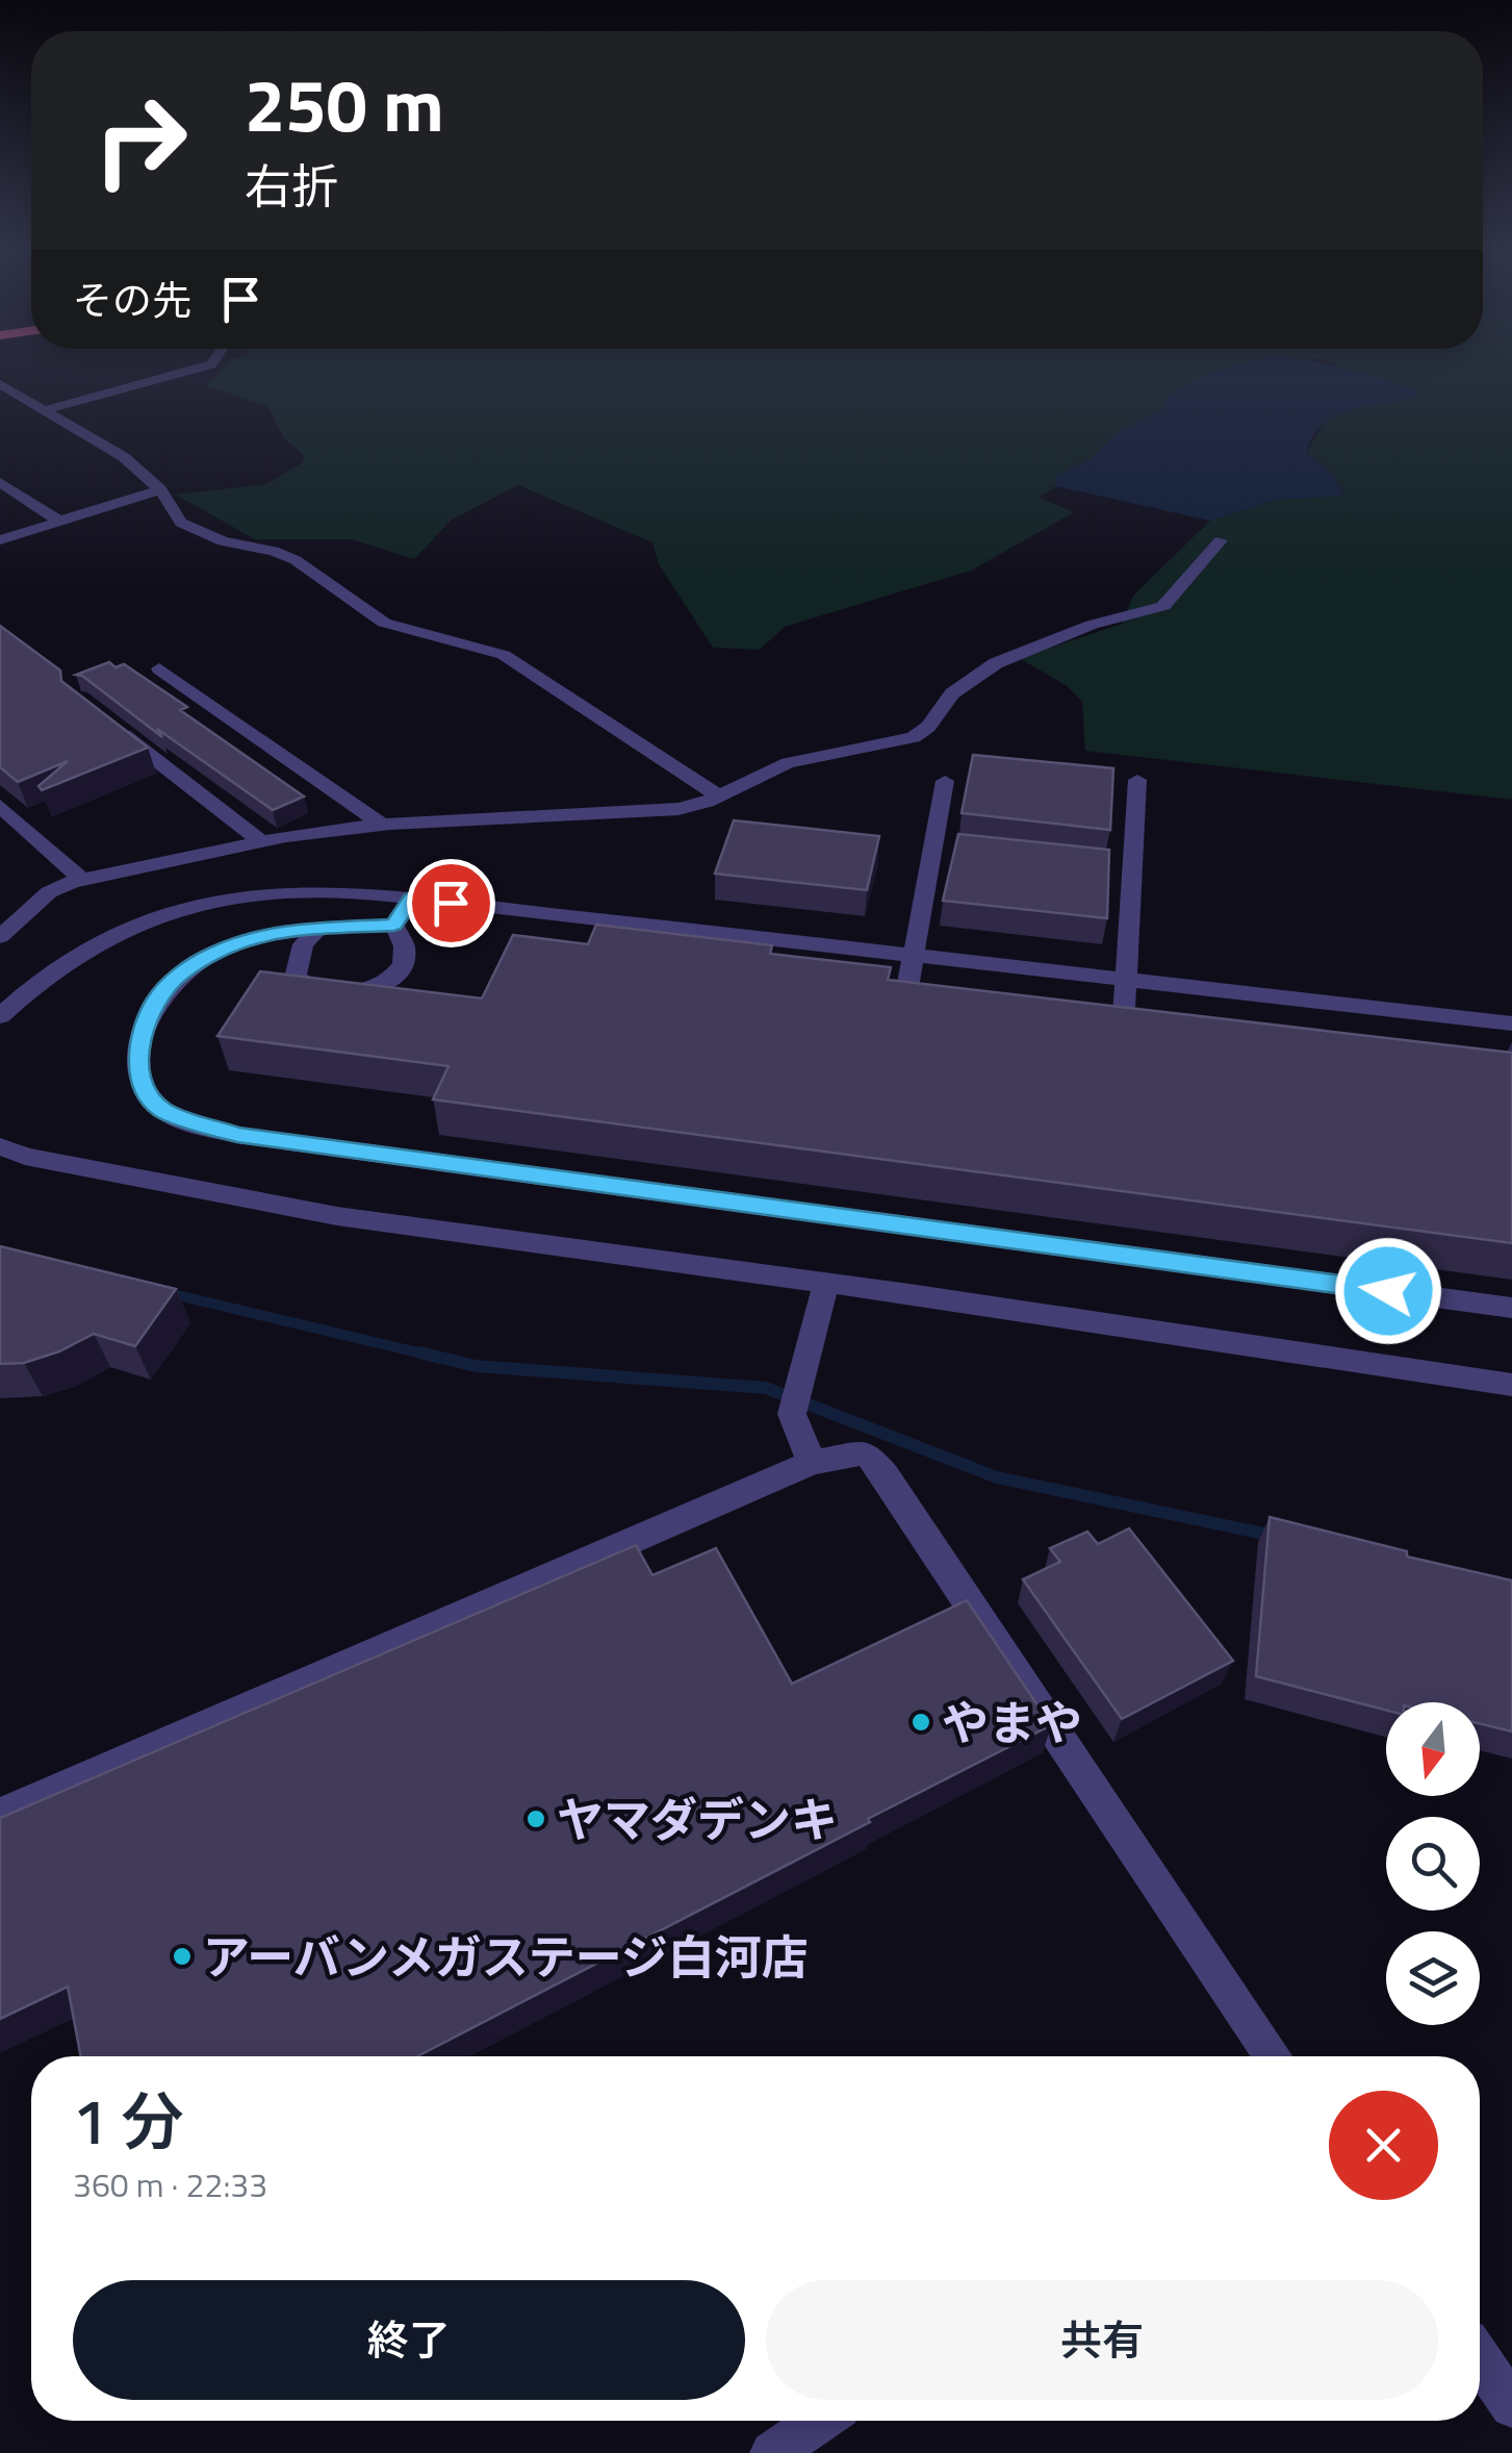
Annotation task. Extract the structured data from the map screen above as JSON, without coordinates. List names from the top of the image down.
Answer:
{
  "places": ["やまや", "ヤマダデンキ", "アーバンメガステージ白河店"],
  "north": "bottom",
  "page": {
    "turn": ["250 m", "右折"],
    "then": "その先",
    "heading": ["1 分", "360 m · 22:33"],
    "buttons": ["終了", "共有"]
  }
}
